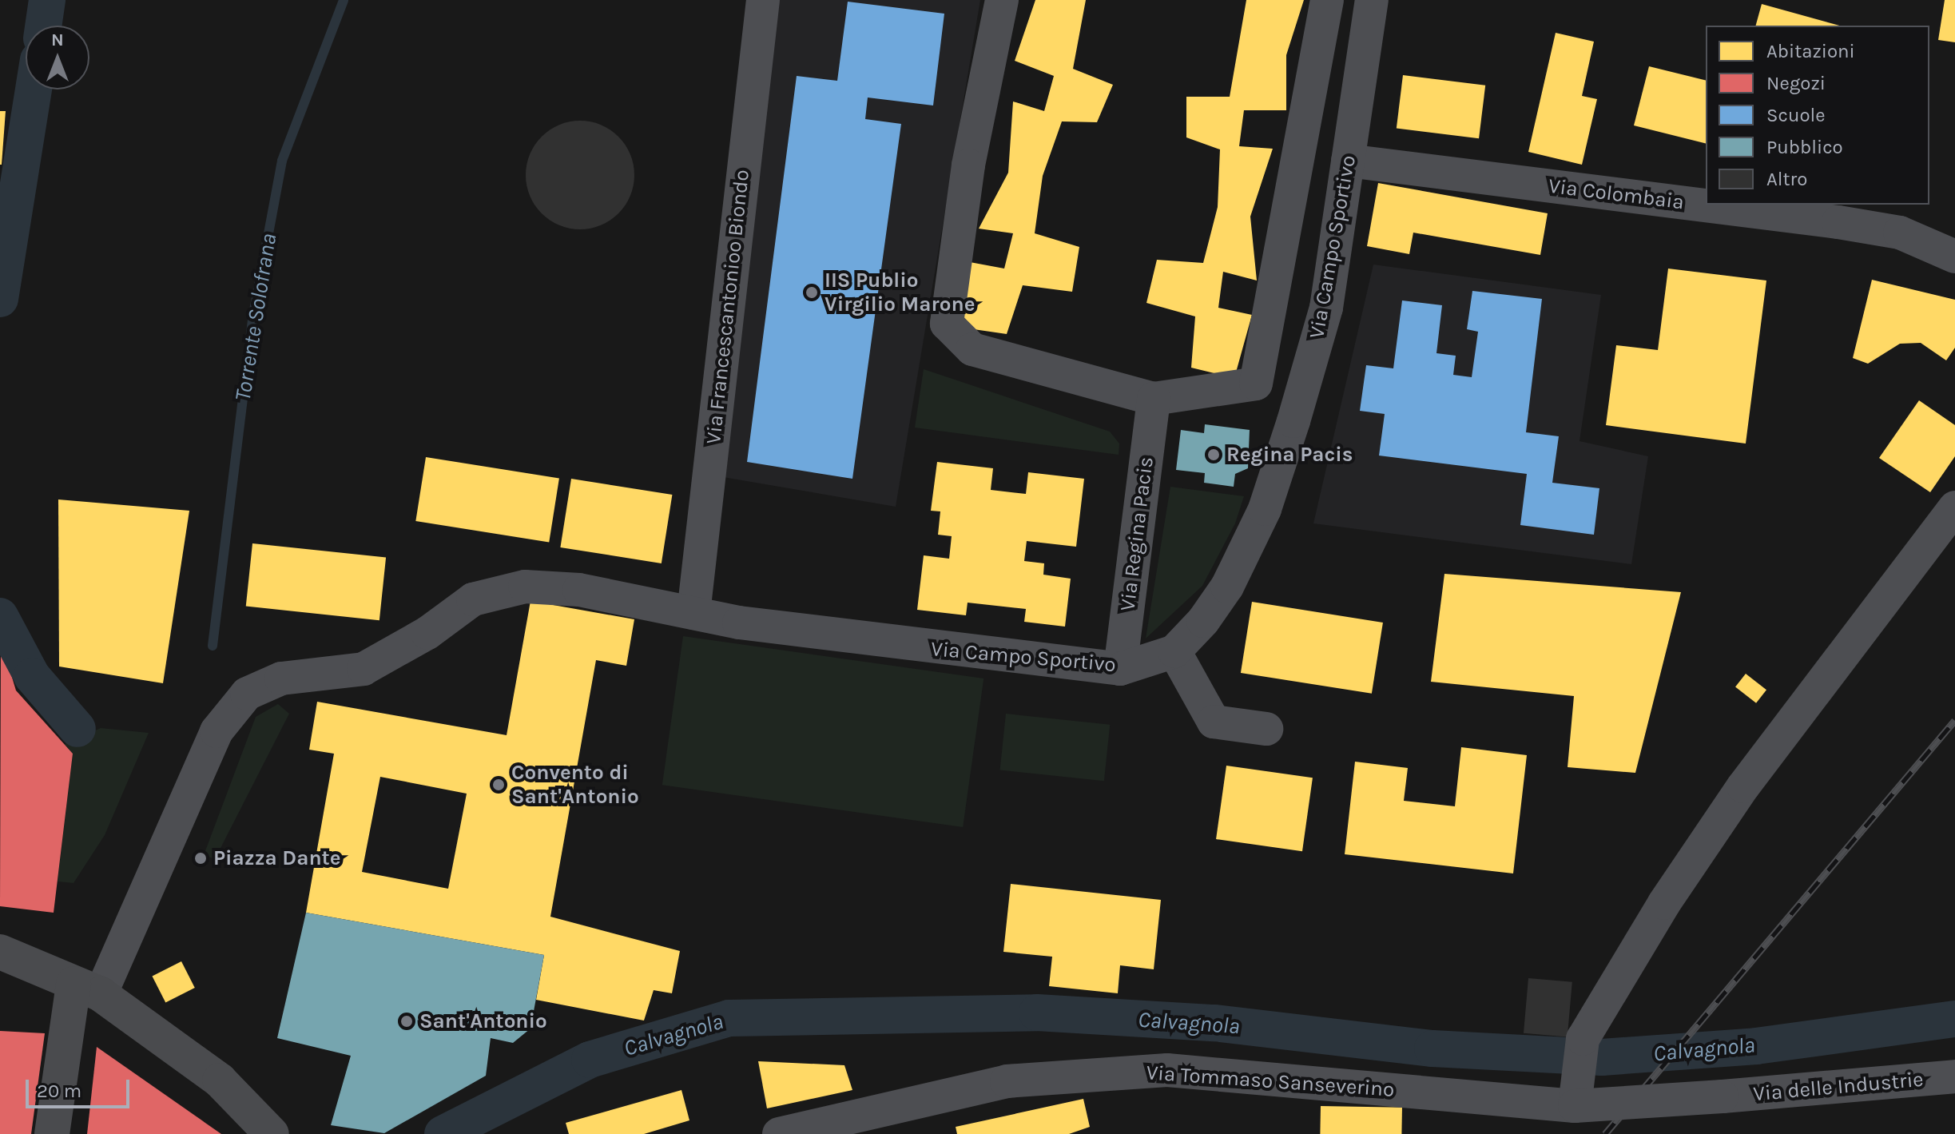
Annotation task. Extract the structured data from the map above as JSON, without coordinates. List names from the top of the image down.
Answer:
{
  "streets": {
    "street": [
      "Via Colombaia",
      "Via Campo Sportivo",
      "Via Francescantonioo Biondo",
      "Via Regina Pacis",
      "Via Tommaso Sanseverino",
      "Via delle Industrie"
    ]
  },
  "crossings": [
    ["Via Colombaia", "Via Campo Sportivo"],
    ["Via Campo Sportivo", "Via Francescantonioo Biondo"],
    ["Via Campo Sportivo", "Via Regina Pacis"],
    ["Via Tommaso Sanseverino", "Via delle Industrie"]
  ],
  "water": ["Torrente Solofrana", "Calvagnola"],
  "places": [
    "IIS Publio Virgilio Marone",
    "Regina Pacis",
    "Convento di Sant'Antonio",
    "Piazza Dante",
    "Sant'Antonio"
  ],
  "legend": [
    "Abitazioni",
    "Negozi",
    "Scuole",
    "Pubblico",
    "Altro"
  ],
  "scale_bar": "20 m",
  "north": "top"
}
